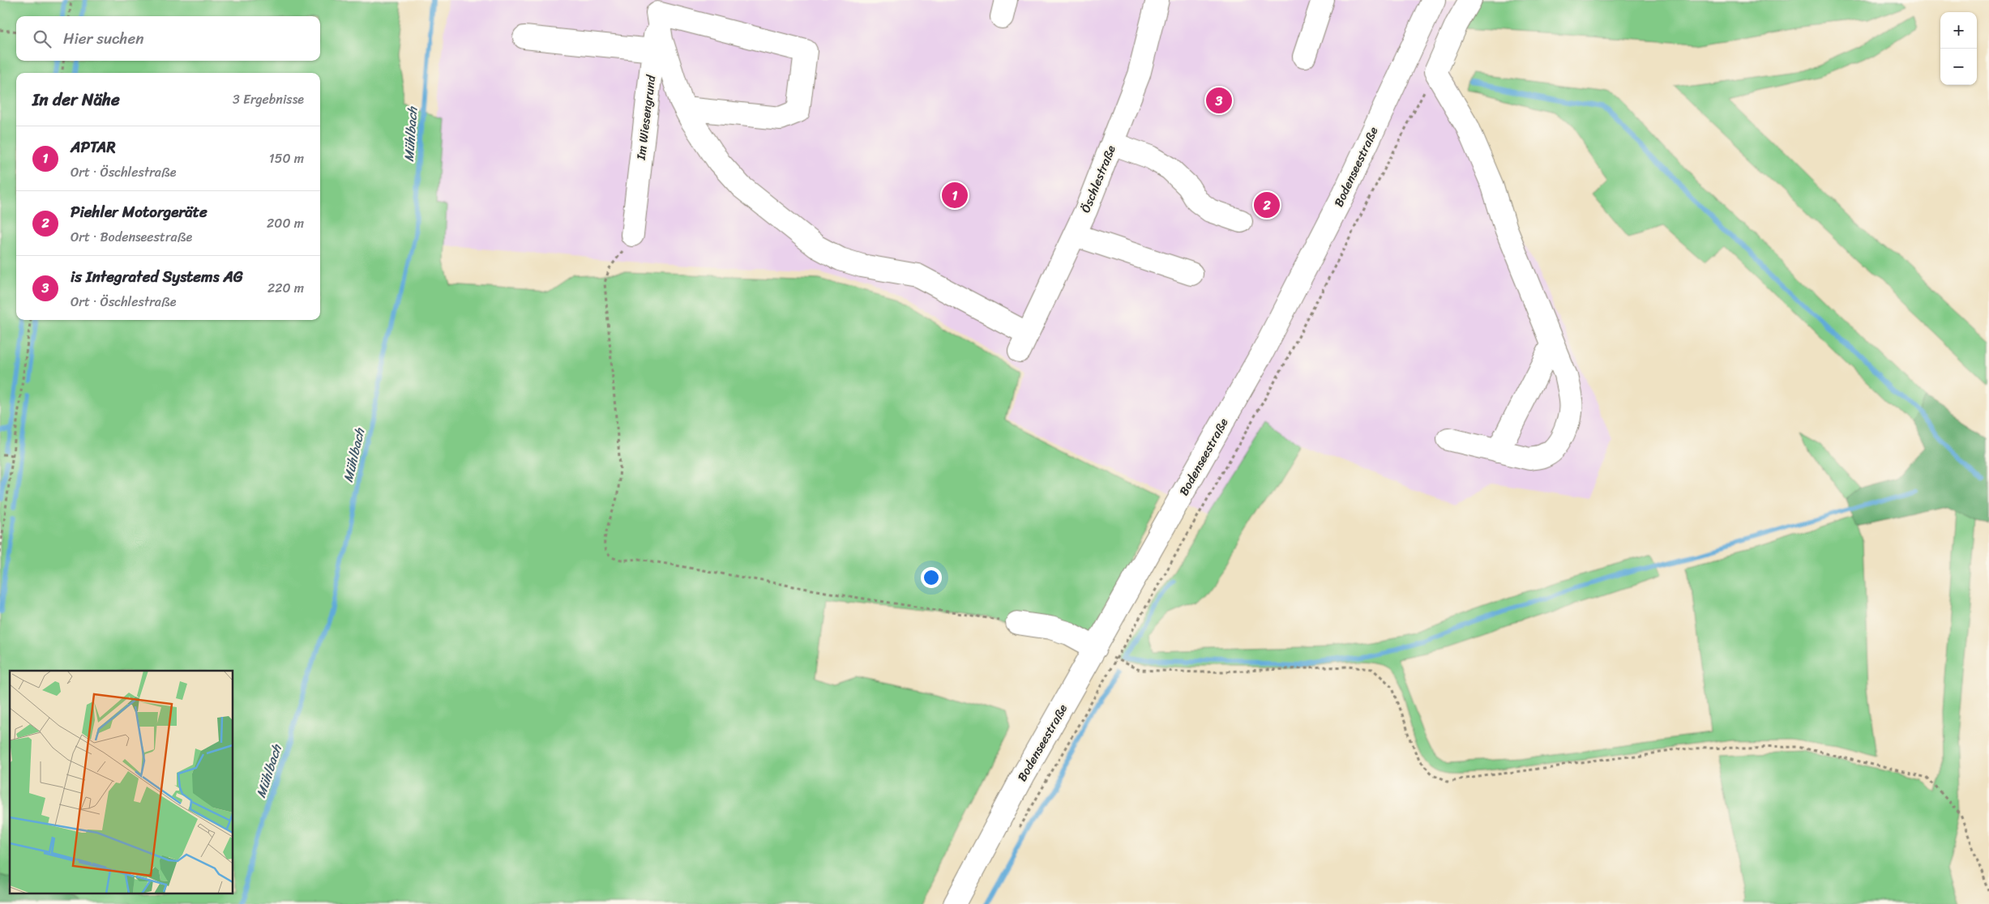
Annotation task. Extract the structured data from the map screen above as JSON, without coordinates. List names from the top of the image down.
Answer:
{
  "streets": {
    "street": ["Im Wiesengrund", "Bodenseestraße", "Öschlestraße"]
  },
  "water": ["Mühlbach"],
  "page": {
    "map_buttons": ["+", "−"],
    "search": "Hier suchen",
    "heading": ["In der Nähe", "3 Ergebnisse"],
    "pins": ["3", "1", "2"],
    "list": [
      {
        "mark": "1",
        "name": "APTAR",
        "note": "Ort · Öschlestraße",
        "value": "150 m"
      },
      {
        "mark": "2",
        "name": "Piehler Motorgeräte",
        "note": "Ort · Bodenseestraße",
        "value": "200 m"
      },
      {
        "mark": "3",
        "name": "is Integrated Systems AG",
        "note": "Ort · Öschlestraße",
        "value": "220 m"
      }
    ]
  }
}
